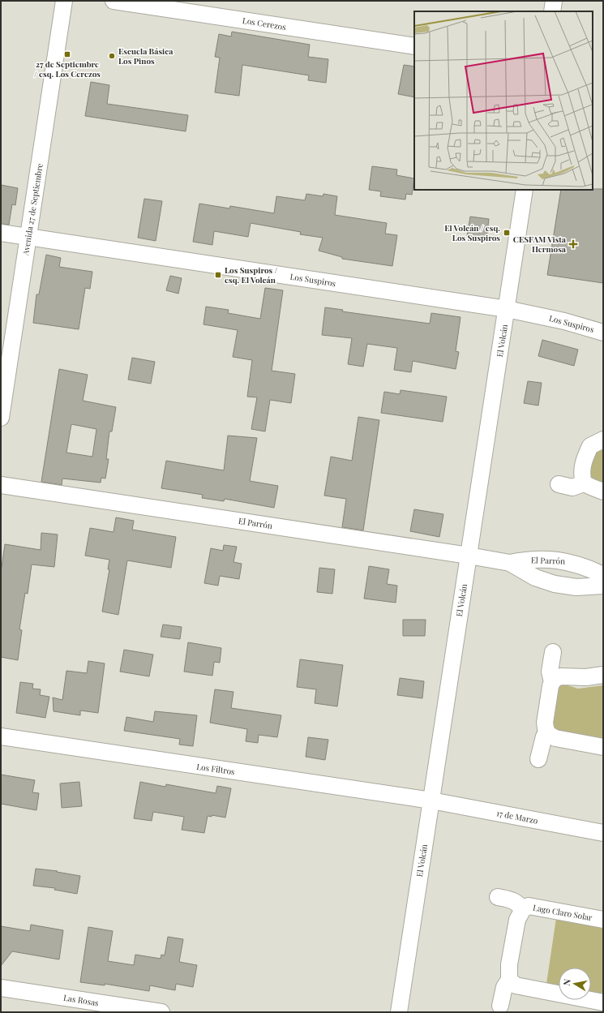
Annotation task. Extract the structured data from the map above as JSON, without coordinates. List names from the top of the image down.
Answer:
{
  "streets": {
    "street": [
      "Los Cerezos",
      "Avenida 27 de Septiembre",
      "Los Suspiros",
      "El Volcán",
      "El Parrón",
      "Los Filtros",
      "17 de Marzo",
      "Lago Claro Solar",
      "Las Rosas"
    ]
  },
  "crossings": [
    ["Avenida 27 de Septiembre", "Los Suspiros"],
    ["Los Suspiros", "El Volcán"],
    ["El Volcán", "El Parrón"],
    ["El Volcán", "Los Filtros"],
    ["El Volcán", "17 de Marzo"],
    ["Los Filtros", "17 de Marzo"]
  ],
  "places": {
    "transit": ["27 de Septiembre / esq. Los Cerezos", "El Volcán / esq. Los Suspiros", "Los Suspiros / esq. El Volcán"],
    "other": ["Escuela Básica Los Pinos"],
    "health": ["CESFAM Vista Hermosa"]
  },
  "north": "left"
}
